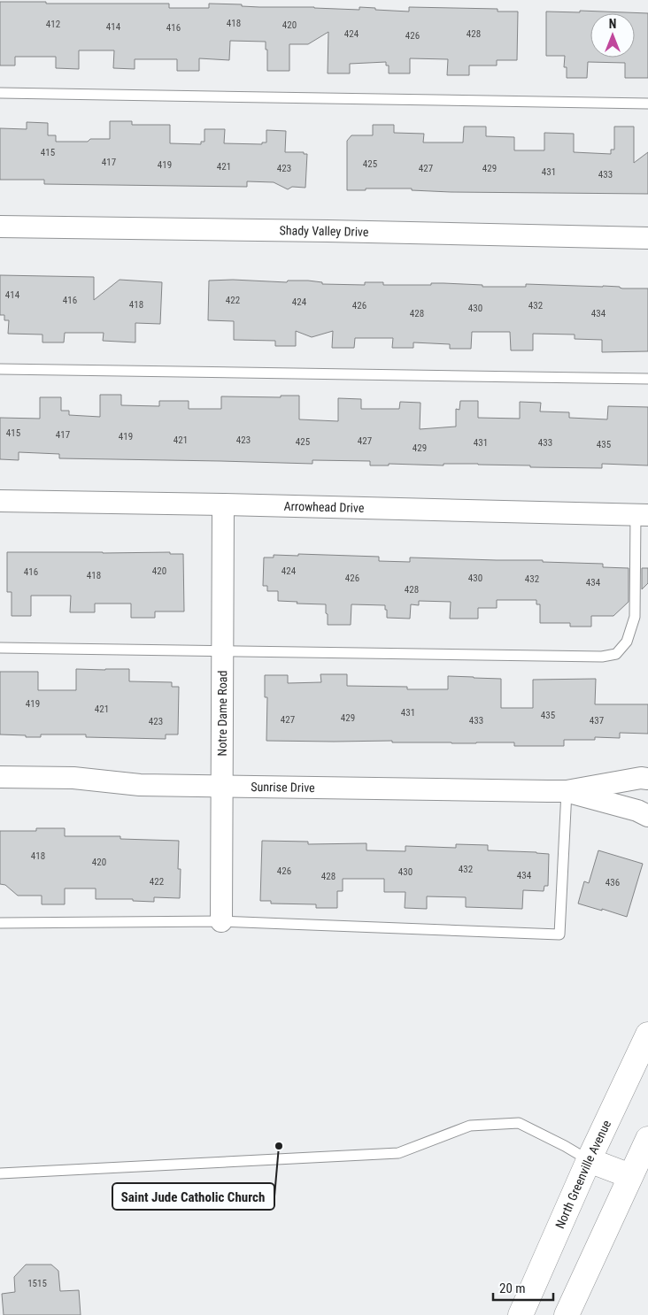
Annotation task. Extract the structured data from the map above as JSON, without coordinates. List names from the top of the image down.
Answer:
{
  "streets": {
    "main road": ["North Greenville Avenue"],
    "street": [
      "Shady Valley Drive",
      "Arrowhead Drive",
      "Notre Dame Road",
      "Sunrise Drive"
    ]
  },
  "crossings": [
    ["Arrowhead Drive", "Notre Dame Road"],
    ["Notre Dame Road", "Sunrise Drive"]
  ],
  "places": ["Saint Jude Catholic Church"],
  "house_numbers": [
    "418",
    "412",
    "420",
    "414",
    "416",
    "424",
    "428",
    "426",
    "415",
    "417",
    "425",
    "419",
    "421",
    "423",
    "427",
    "429",
    "431",
    "433",
    "414",
    "416",
    "422",
    "424",
    "418",
    "426",
    "432",
    "430",
    "428",
    "434",
    "415",
    "417",
    "419",
    "421",
    "423",
    "427",
    "425",
    "431",
    "433",
    "435",
    "429",
    "420",
    "424",
    "416",
    "418",
    "426",
    "430",
    "432",
    "434",
    "428",
    "419",
    "421",
    "431",
    "435",
    "429",
    "427",
    "433",
    "437",
    "423",
    "418",
    "420",
    "432",
    "426",
    "430",
    "434",
    "428",
    "422",
    "436",
    "1515"
  ],
  "scale_bar": "20 m",
  "north": "top"
}
